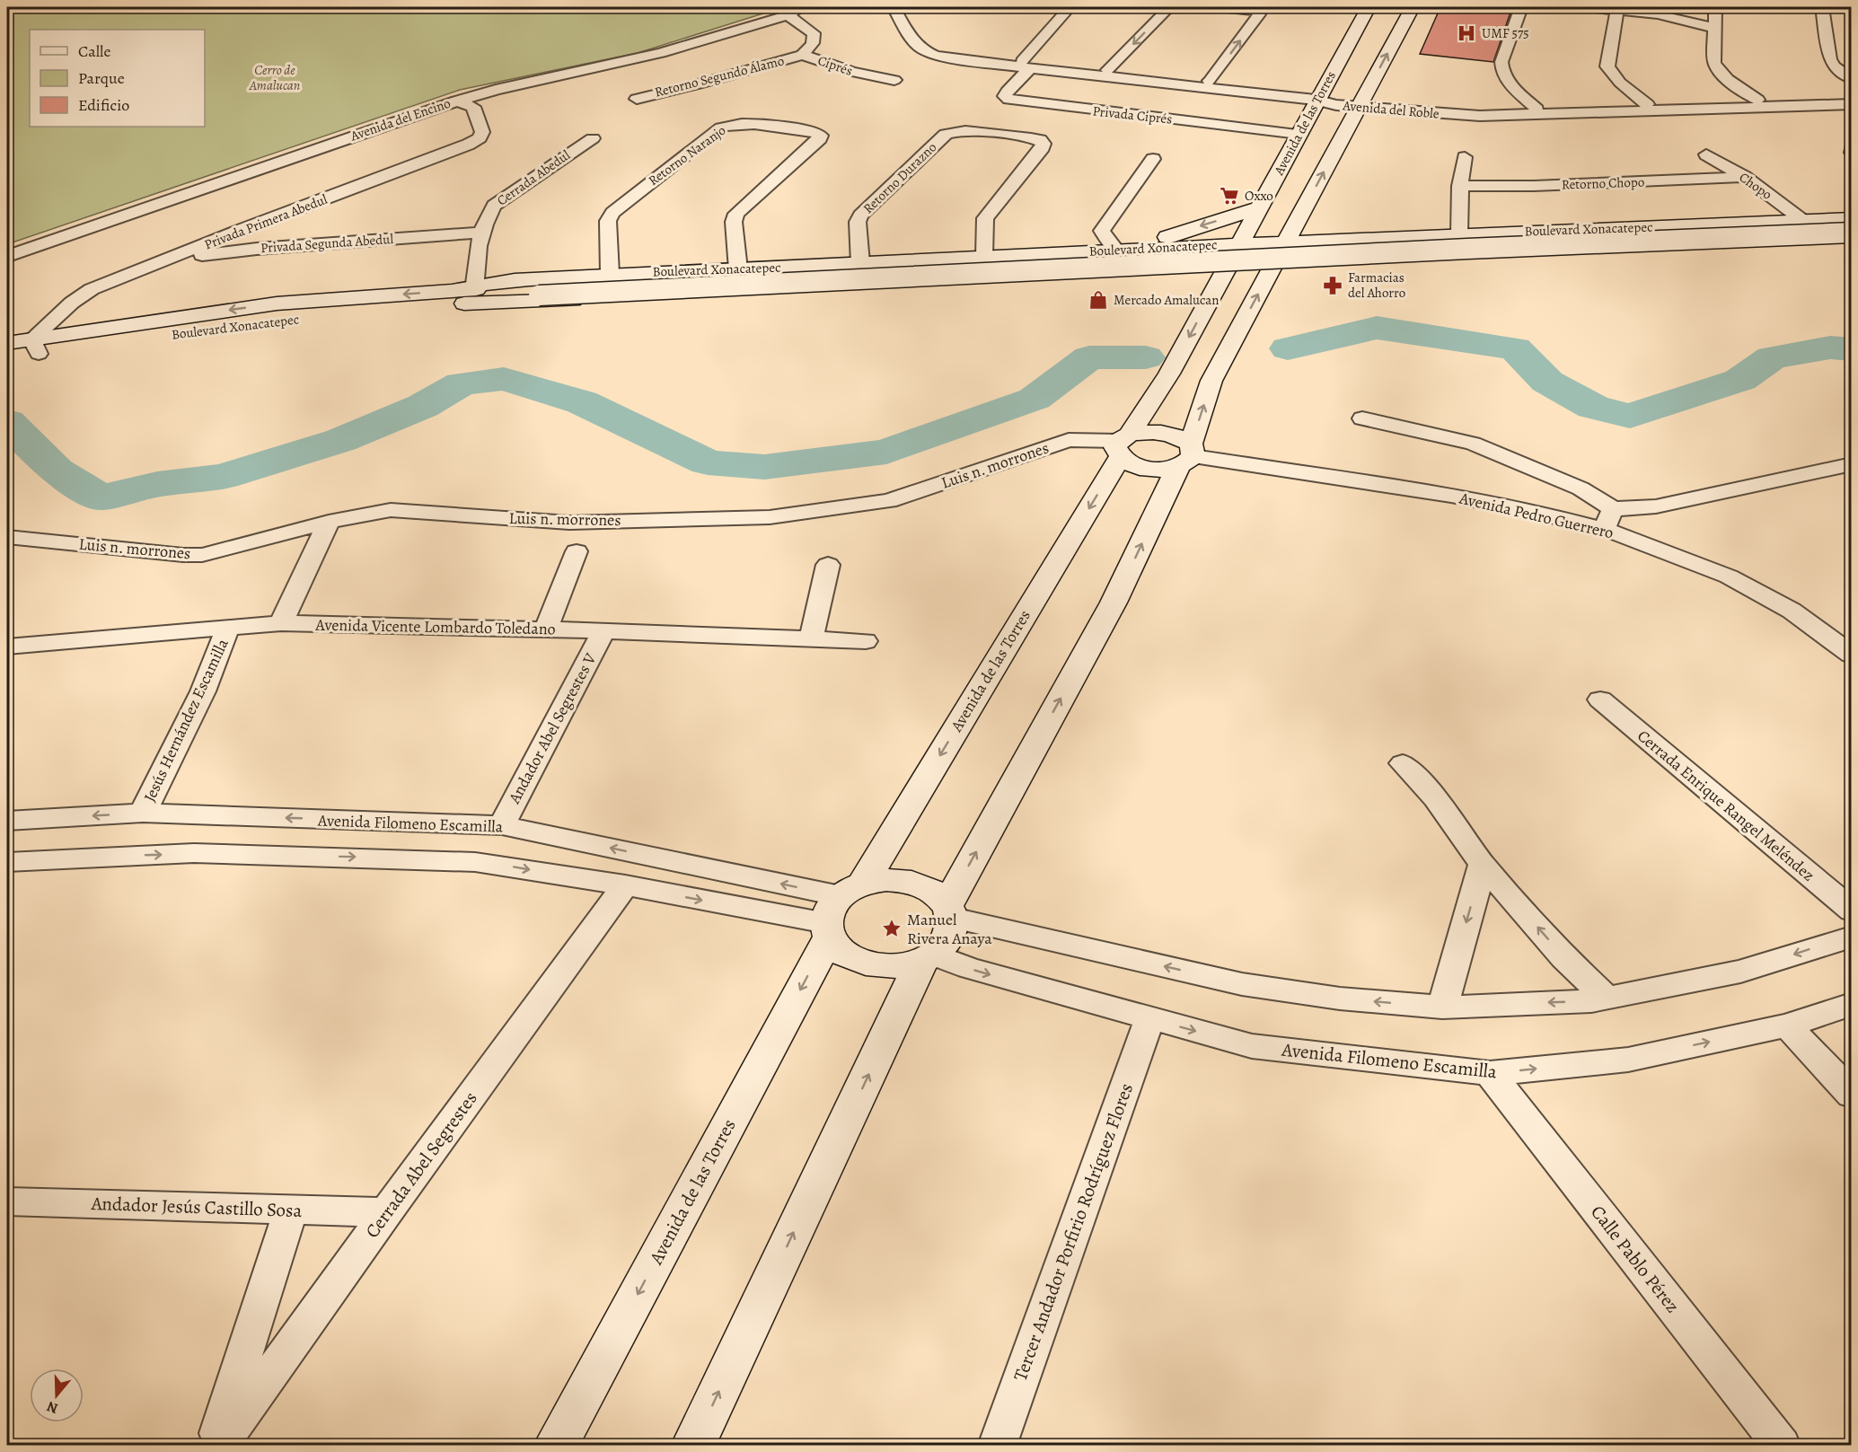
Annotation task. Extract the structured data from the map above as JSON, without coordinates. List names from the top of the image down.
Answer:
{
  "streets": {
    "street": [
      "Ciprés",
      "Retorno Segundo Álamo",
      "Avenida del Roble",
      "Privada Ciprés",
      "Avenida del Encino",
      "Avenida de las Torres",
      "Retorno Naranjo",
      "Cerrada Abedul",
      "Retorno Durazno",
      "Retorno Chopo",
      "Chopo",
      "Privada Primera Abedul",
      "Boulevard Xonacatepec",
      "Privada Segunda Abedul",
      "Luis n. morrones",
      "Avenida Pedro Guerrero",
      "Avenida Vicente Lombardo Toledano",
      "Jesús Hernández Escamilla",
      "Andador Abel Segrestes V",
      "Cerrada Enrique Rangel Meléndez",
      "Avenida Filomeno Escamilla",
      "Cerrada Abel Segrestes",
      "Andador Jesús Castillo Sosa",
      "Tercer Andador Porfirio Rodríguez Flores",
      "Calle Pablo Pérez"
    ]
  },
  "crossings": [
    ["Ciprés", "Retorno Segundo Álamo"],
    ["Ciprés", "Avenida del Encino"],
    ["Avenida del Roble", "Privada Ciprés"],
    ["Avenida del Roble", "Avenida de las Torres"],
    ["Privada Ciprés", "Avenida de las Torres"],
    ["Avenida del Encino", "Privada Primera Abedul"],
    ["Avenida de las Torres", "Boulevard Xonacatepec"],
    ["Avenida de las Torres", "Luis n. morrones"],
    ["Avenida de las Torres", "Avenida Filomeno Escamilla"],
    ["Retorno Naranjo", "Boulevard Xonacatepec"],
    ["Cerrada Abedul", "Boulevard Xonacatepec"],
    ["Cerrada Abedul", "Privada Segunda Abedul"],
    ["Retorno Durazno", "Boulevard Xonacatepec"],
    ["Retorno Chopo", "Chopo"],
    ["Chopo", "Boulevard Xonacatepec"],
    ["Privada Primera Abedul", "Boulevard Xonacatepec"],
    ["Privada Primera Abedul", "Privada Segunda Abedul"],
    ["Avenida Vicente Lombardo Toledano", "Jesús Hernández Escamilla"],
    ["Avenida Vicente Lombardo Toledano", "Andador Abel Segrestes V"],
    ["Jesús Hernández Escamilla", "Avenida Filomeno Escamilla"],
    ["Andador Abel Segrestes V", "Avenida Filomeno Escamilla"],
    ["Avenida Filomeno Escamilla", "Tercer Andador Porfirio Rodríguez Flores"],
    ["Avenida Filomeno Escamilla", "Calle Pablo Pérez"],
    ["Cerrada Abel Segrestes", "Andador Jesús Castillo Sosa"]
  ],
  "parks": ["Cerro de Amalucan"],
  "places": {
    "hospital": ["UMF 575"],
    "supermarket": ["Oxxo"],
    "pharmacy": ["Farmacias del Ahorro"],
    "shop": ["Mercado Amalucan"],
    "place": ["Manuel Rivera Anaya"]
  },
  "legend": ["Calle", "Parque", "Edificio"],
  "north": "bottom"
}
